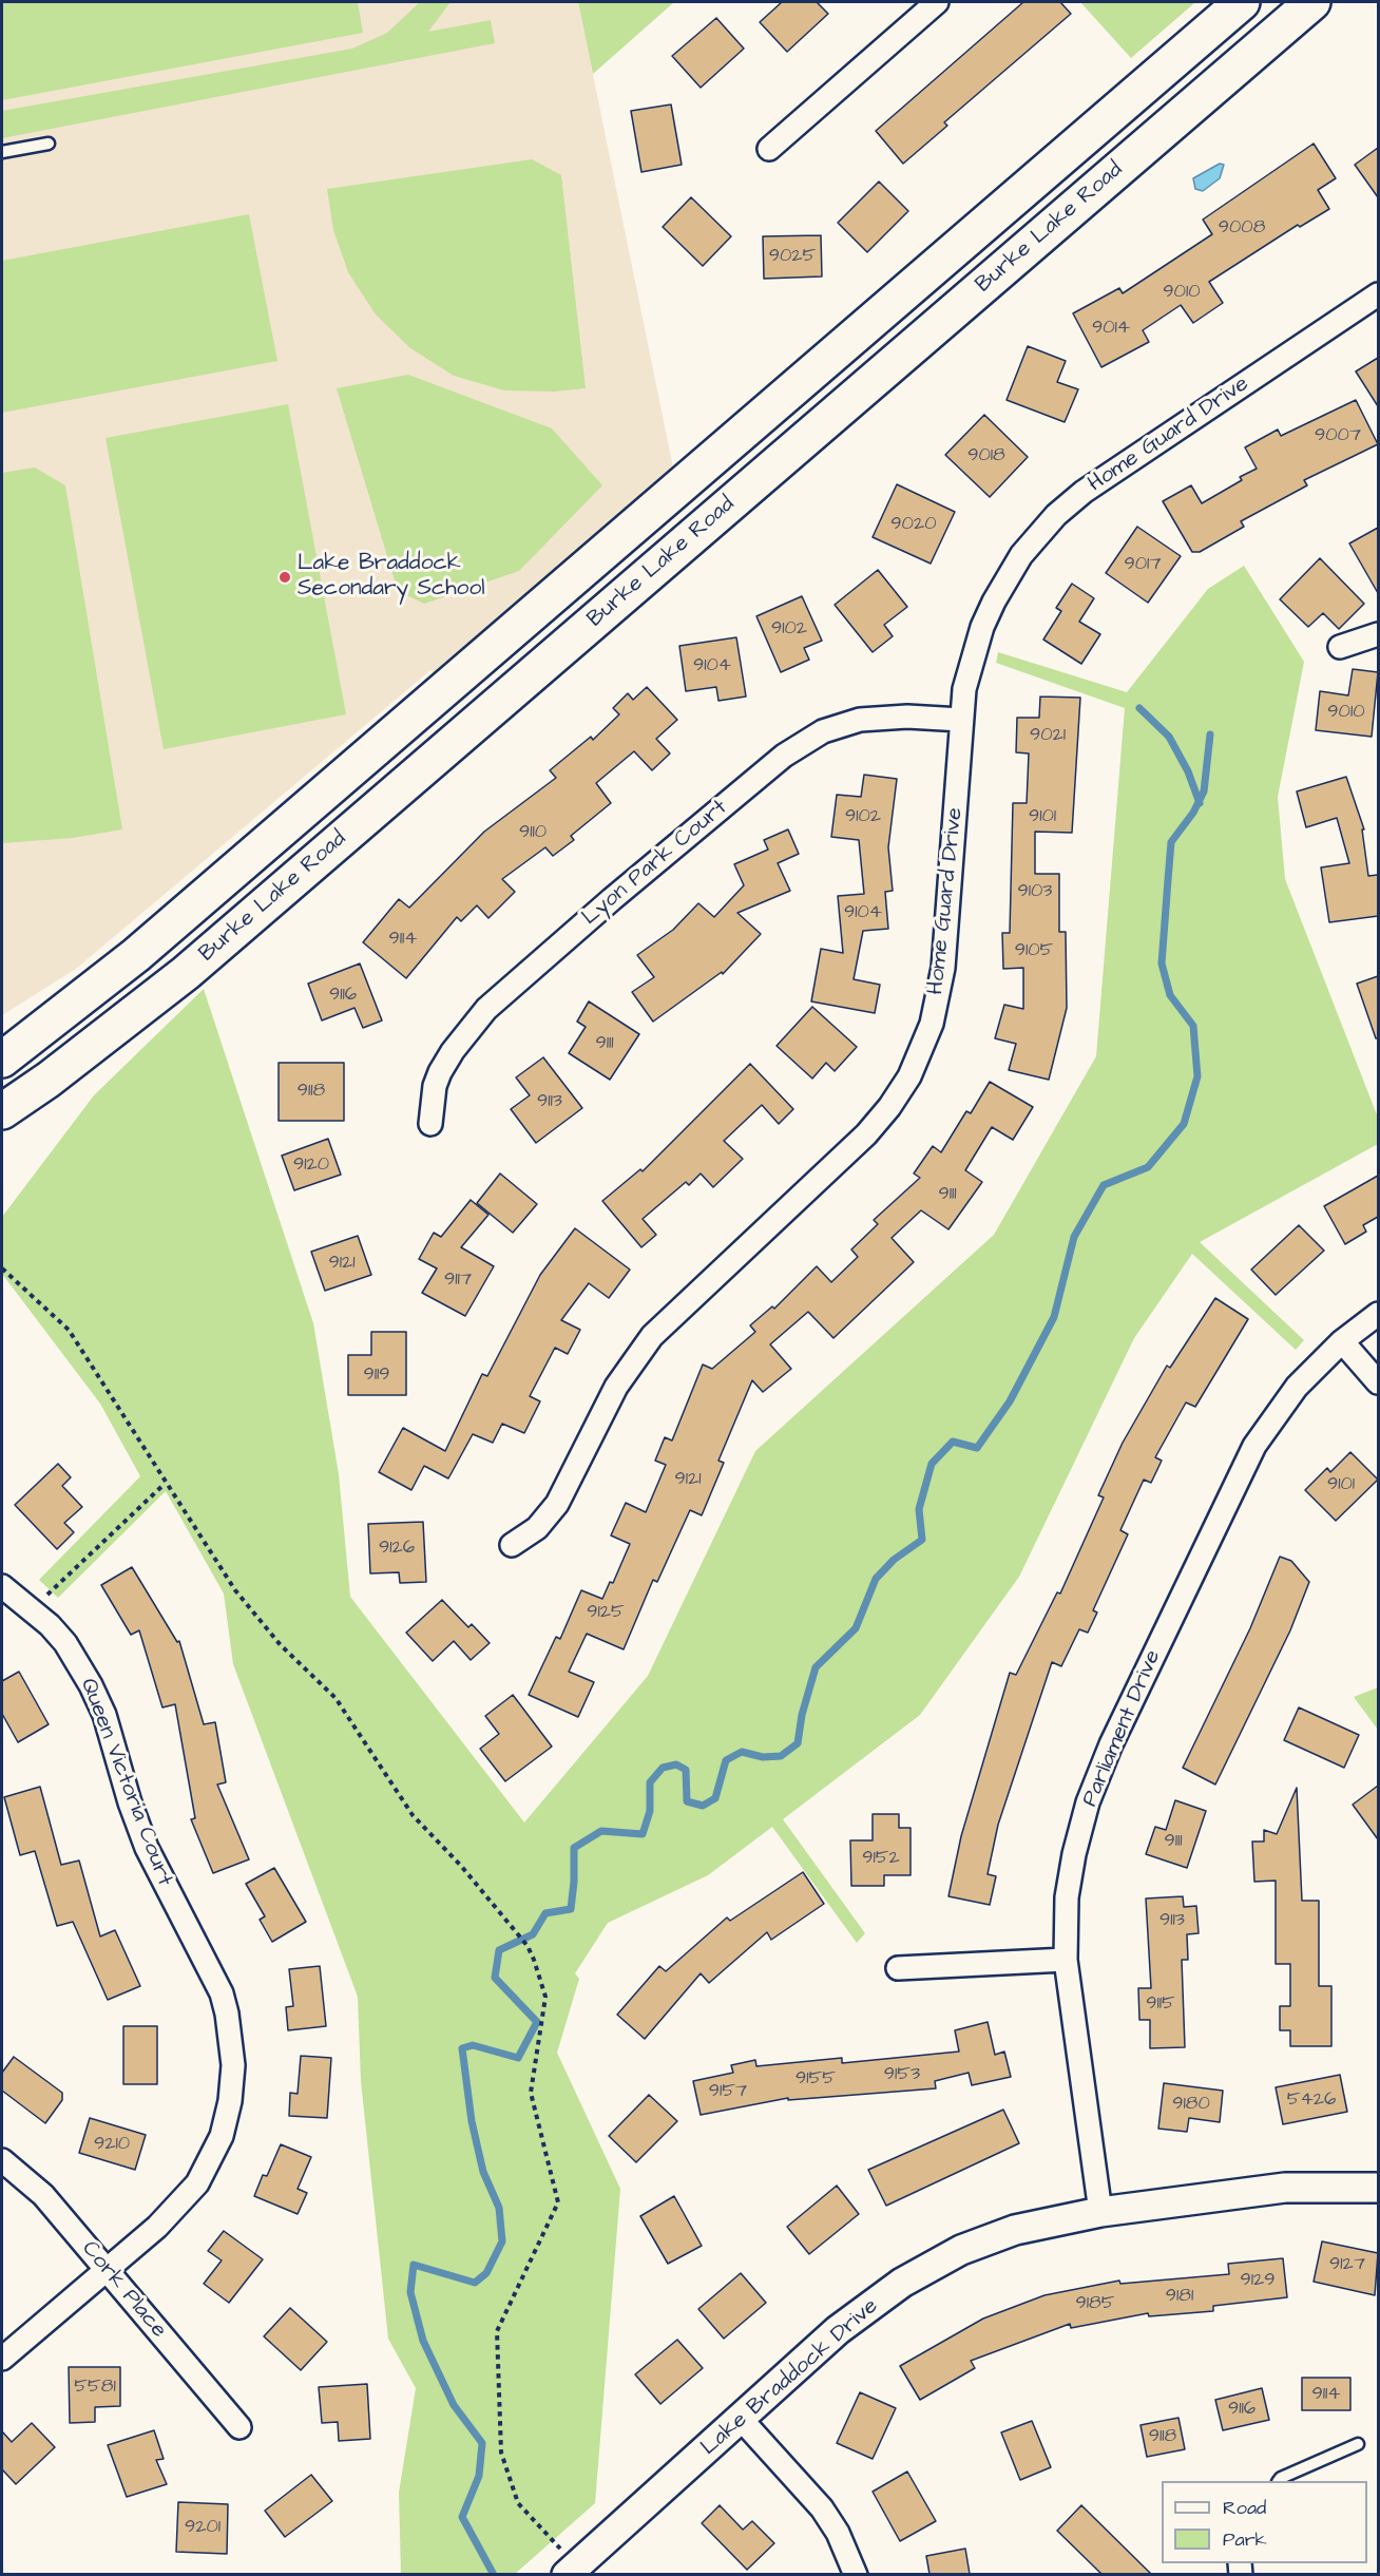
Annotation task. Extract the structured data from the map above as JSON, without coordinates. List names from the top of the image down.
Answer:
{
  "streets": {
    "main road": ["Burke Lake Road"],
    "street": [
      "Home Guard Drive",
      "Lyon Park Court",
      "Parliament Drive",
      "Queen Victoria Court",
      "Cork Place",
      "Lake Braddock Drive"
    ]
  },
  "crossings": [
    ["Home Guard Drive", "Lyon Park Court"],
    ["Parliament Drive", "Lake Braddock Drive"],
    ["Queen Victoria Court", "Cork Place"]
  ],
  "places": ["Lake Braddock Secondary School"],
  "house_numbers": [
    "9008",
    "9025",
    "9010",
    "9014",
    "9007",
    "9018",
    "9020",
    "9017",
    "9102",
    "9104",
    "9010",
    "9021",
    "9102",
    "9101",
    "9110",
    "9103",
    "9104",
    "9114",
    "9105",
    "9116",
    "9111",
    "9118",
    "9113",
    "9120",
    "9111",
    "9121",
    "9117",
    "9119",
    "9121",
    "9101",
    "9126",
    "9125",
    "9111",
    "9152",
    "9113",
    "9115",
    "9153",
    "9155",
    "9157",
    "5426",
    "9180",
    "9210",
    "9127",
    "9129",
    "9181",
    "9185",
    "5581",
    "9114",
    "9116",
    "9118",
    "9201"
  ],
  "legend": ["Road", "Park"]
}
